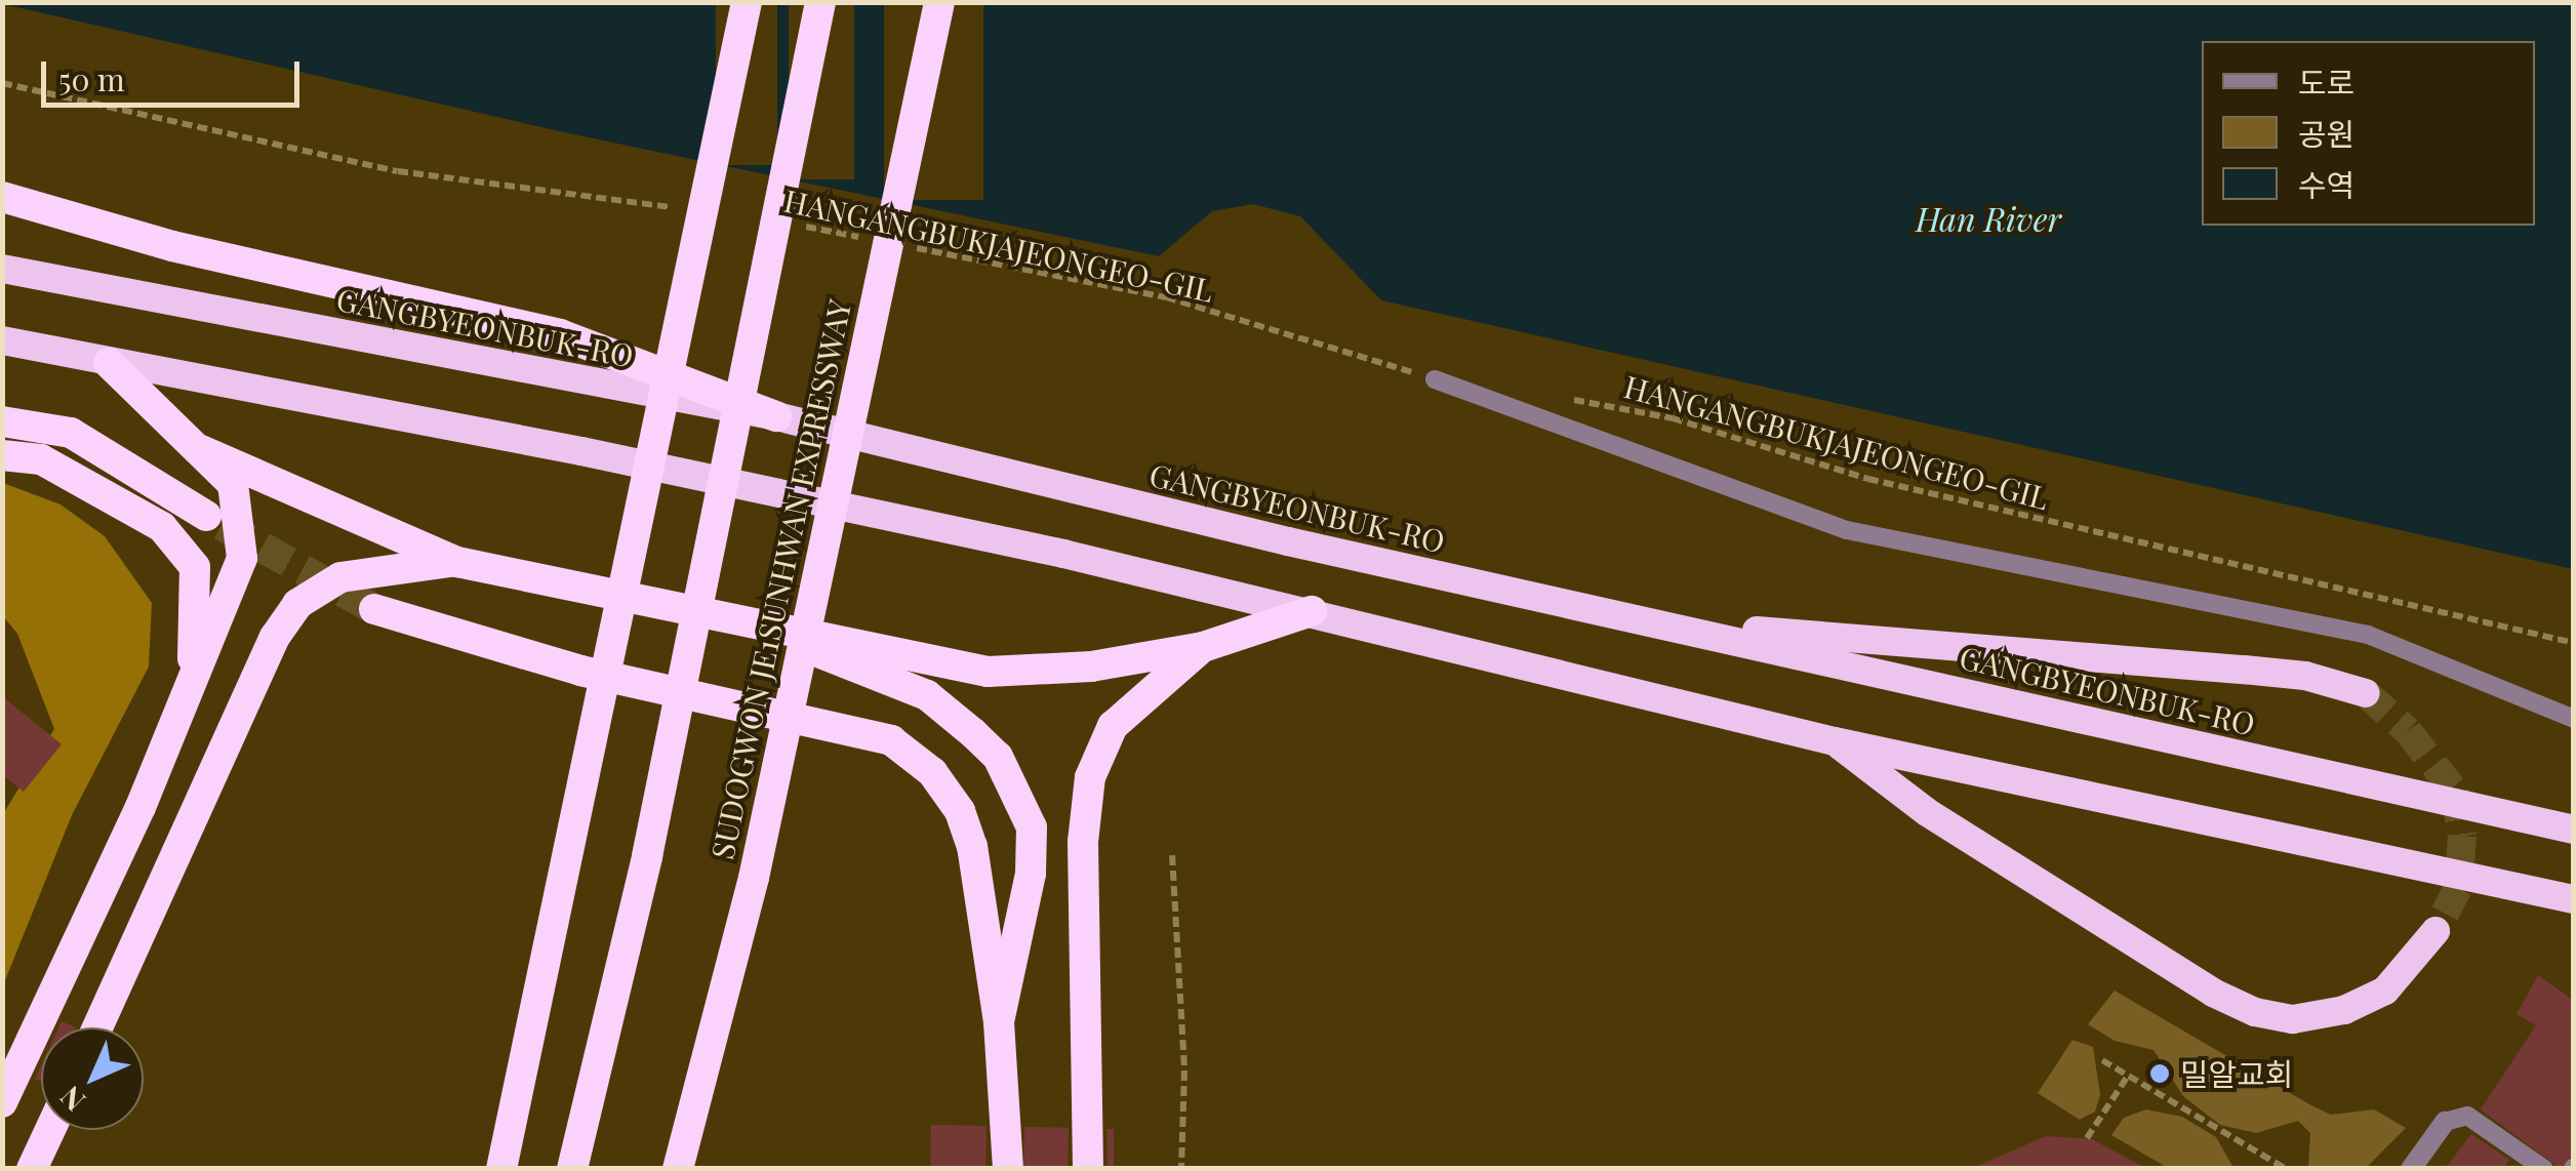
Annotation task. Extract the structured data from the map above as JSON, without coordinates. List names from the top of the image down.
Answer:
{
  "streets": {
    "highway": ["GANGBYEONBUK-RO", "SUDOGWON JE1SUNHWAN EXPRESSWAY"],
    "path": ["HANGANGBUKJAJEONGEO-GIL"]
  },
  "water": ["Han River"],
  "places": ["밀알교회"],
  "legend": ["도로", "공원", "수역"],
  "scale_bar": "50 m",
  "north": "bottom left"
}
